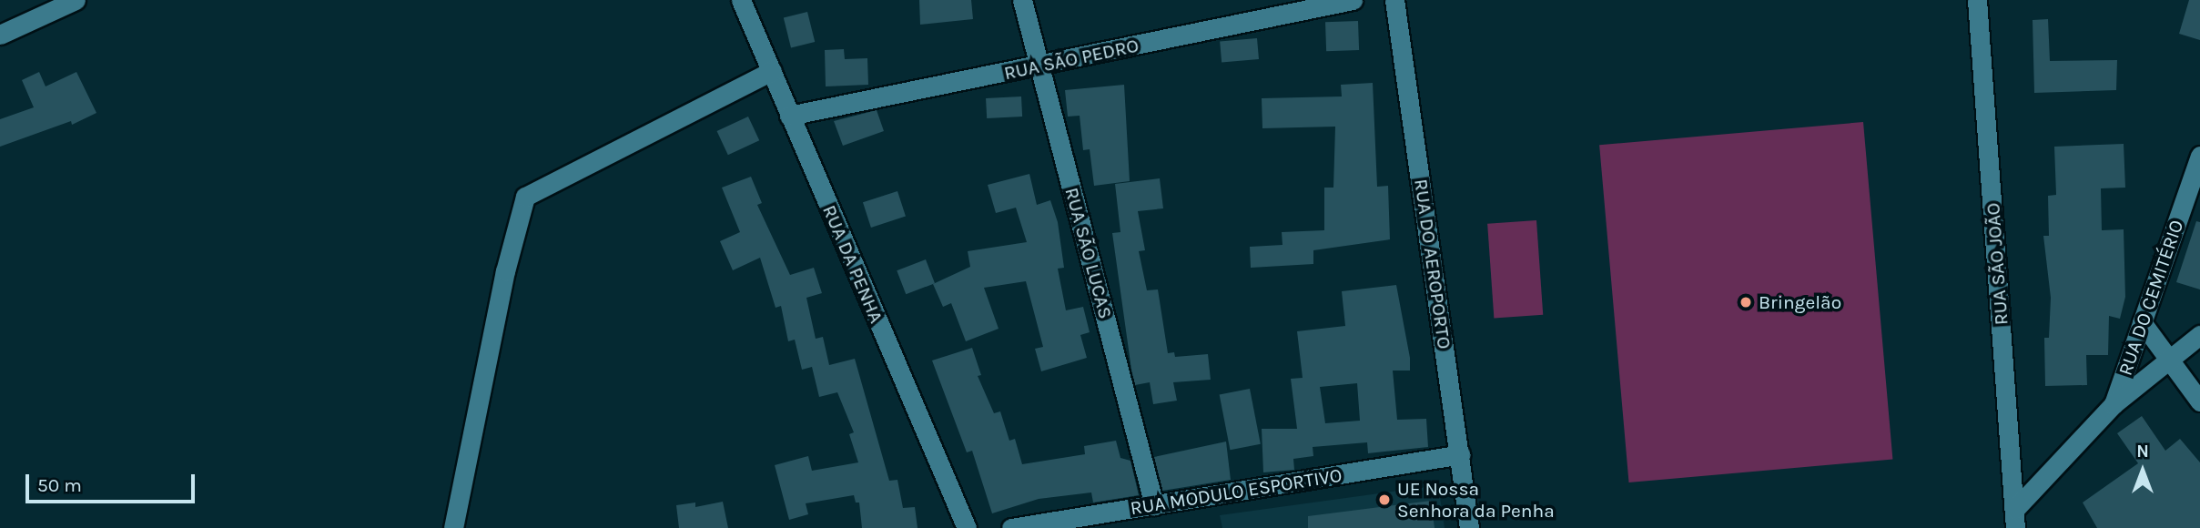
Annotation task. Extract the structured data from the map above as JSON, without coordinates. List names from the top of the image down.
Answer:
{
  "streets": {
    "street": [
      "RUA SÃO PEDRO",
      "RUA SÃO LUCAS",
      "RUA DA PENHA",
      "RUA DO AEROPORTO",
      "RUA SÃO JOÃO",
      "RUA DO CEMITÉRIO",
      "RUA MODULO ESPORTIVO"
    ]
  },
  "crossings": [
    ["RUA SÃO PEDRO", "RUA SÃO LUCAS"],
    ["RUA SÃO PEDRO", "RUA DA PENHA"],
    ["RUA SÃO LUCAS", "RUA MODULO ESPORTIVO"],
    ["RUA DO AEROPORTO", "RUA MODULO ESPORTIVO"]
  ],
  "places": ["Bringelão", "UE Nossa Senhora da Penha"],
  "scale_bar": "50 m",
  "north": "top"
}
